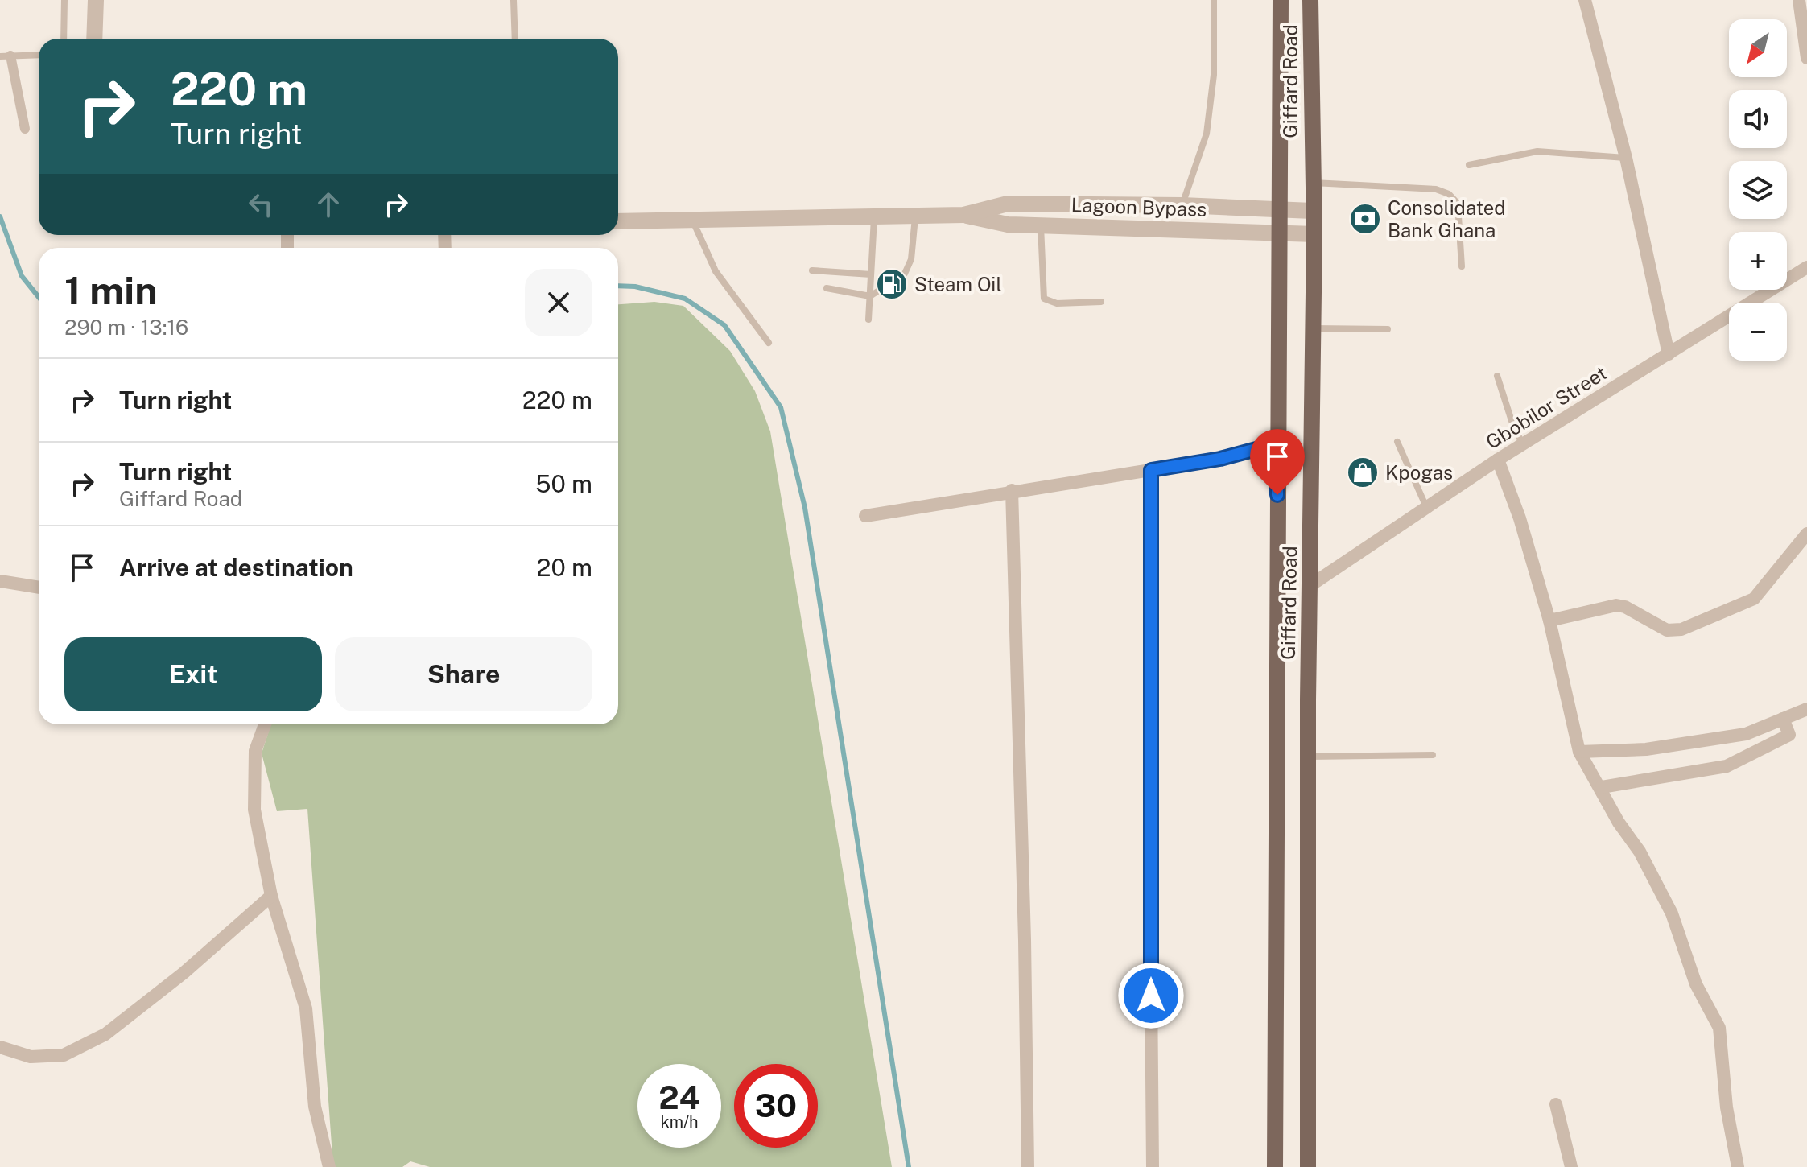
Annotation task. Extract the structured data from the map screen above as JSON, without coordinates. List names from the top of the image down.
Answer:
{
  "streets": {
    "main road": ["Giffard Road"],
    "street": ["Lagoon Bypass", "Gbobilor Street"]
  },
  "crossings": [
    ["Giffard Road", "Lagoon Bypass"],
    ["Giffard Road", "Gbobilor Street"]
  ],
  "places": {
    "bank": ["Consolidated Bank Ghana"],
    "fuel station": ["Steam Oil"],
    "shop": ["Kpogas"]
  },
  "north": "bottom left",
  "page": {
    "map_buttons": ["+", "−"],
    "turn": ["220 m", "Turn right"],
    "heading": ["1 min", "290 m · 13:16"],
    "list": [
      {
        "name": "Turn right",
        "value": "220 m"
      },
      {
        "name": "Turn right",
        "note": "Giffard Road",
        "value": "50 m"
      },
      {
        "name": "Arrive at destination",
        "value": "20 m"
      }
    ],
    "buttons": ["Exit", "Share"],
    "speed": "24 km/h",
    "limit": "30"
  }
}
